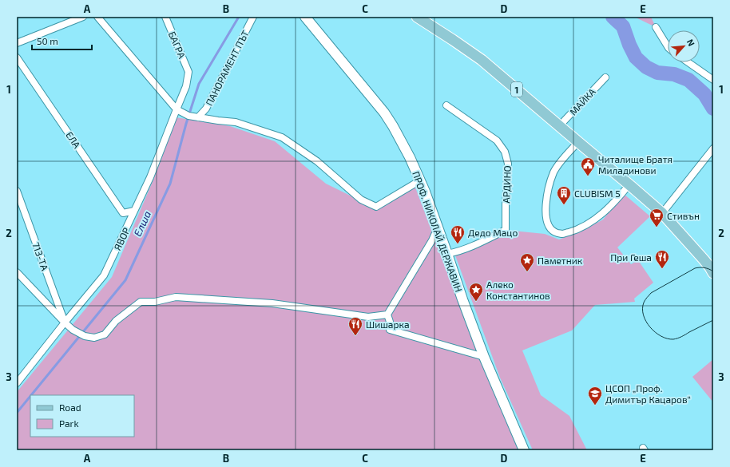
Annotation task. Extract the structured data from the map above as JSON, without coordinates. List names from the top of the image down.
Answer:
{
  "streets": {
    "main road": ["1", "ПРОФ. НИКОЛАЙ ДЕРЖАВИН"],
    "street": [
      "БАГРА",
      "ПАНОРАМЕНТ ПЪТ",
      "МАЙКА",
      "ЕЛА",
      "АРДИНО",
      "ЯВОР",
      "713-ТА"
    ]
  },
  "crossings": [
    ["БАГРА", "ЯВОР"],
    ["1", "МАЙКА"],
    ["ЕЛА", "ЯВОР"],
    ["АРДИНО", "ПРОФ. НИКОЛАЙ ДЕРЖАВИН"],
    ["ЯВОР", "713-ТА"]
  ],
  "water": ["Елша"],
  "places": {
    "public building": ["Читалище Братя Миладинови"],
    "building": ["CLUBISM 5"],
    "supermarket": ["Стивън"],
    "restaurant": ["Дедо Мацо", "При Геша", "Шишарка"],
    "place": ["Паметник", "Алеко Константинов"],
    "school or university": ["ЦСОП „Проф. Димитър Кацаров“"]
  },
  "legend": ["Road", "Park"],
  "scale_bar": "50 m",
  "north": "top right",
  "grid": {
    "columns": [
      "A",
      "B",
      "C",
      "D",
      "E"
    ],
    "rows": ["1", "2", "3"]
  }
}
